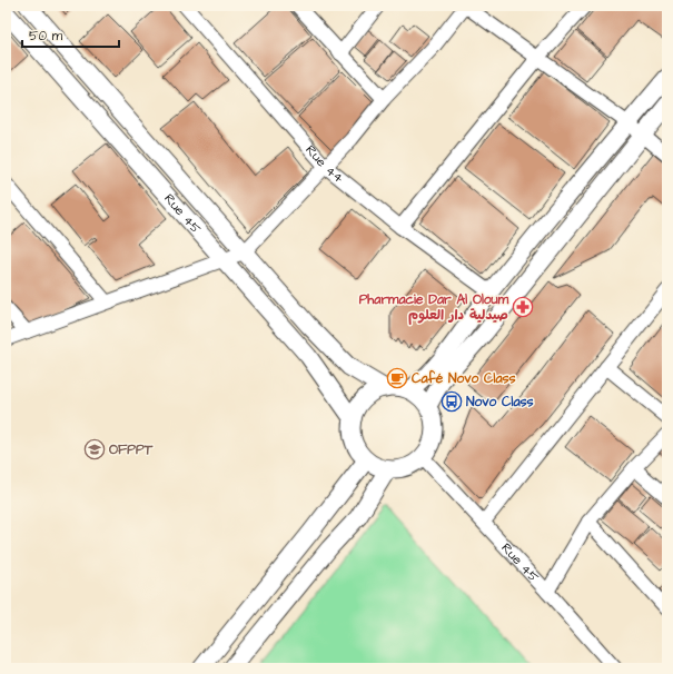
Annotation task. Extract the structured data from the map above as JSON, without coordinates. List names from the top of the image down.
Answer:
{
  "streets": {
    "street": ["Rue 44", "Rue 45"]
  },
  "places": {
    "pharmacy": ["Pharmacie Dar Al Oloum صيدلية دار العلوم"],
    "cafe": ["Café Novo Class"],
    "bus stop": ["Novo Class"],
    "school or university": ["OFPPT"]
  },
  "scale_bar": "50 m"
}
